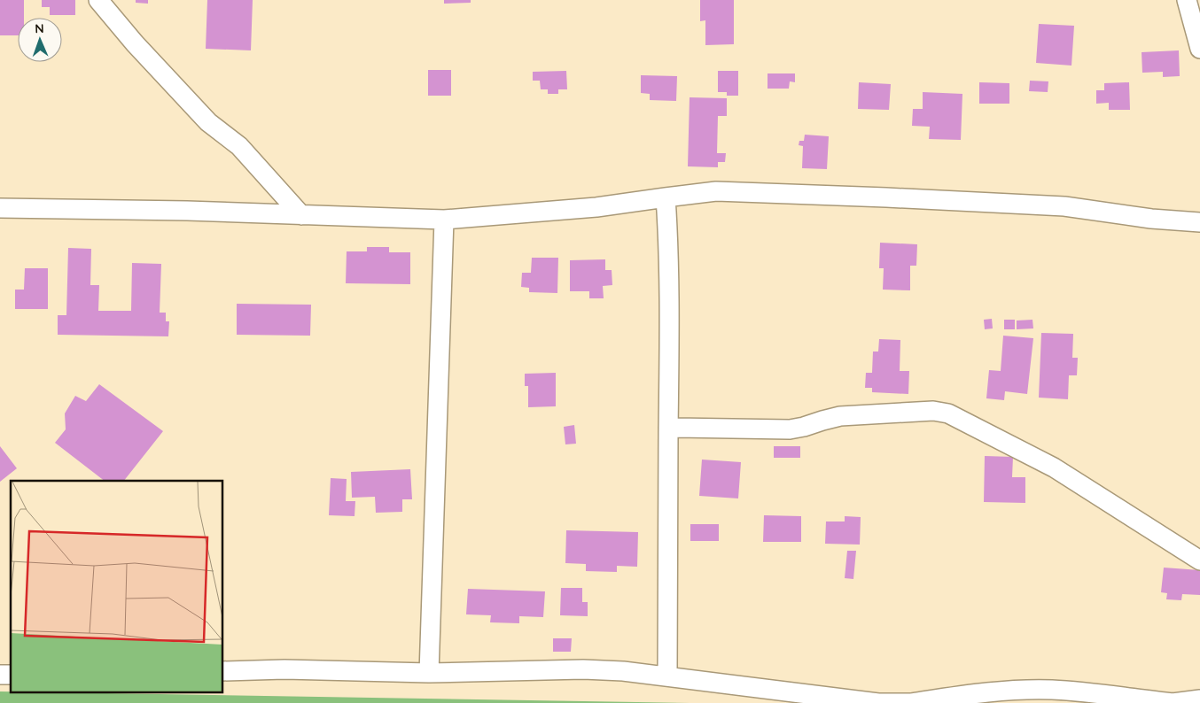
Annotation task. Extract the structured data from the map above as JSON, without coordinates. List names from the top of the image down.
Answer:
{
  "north": "top"
}
